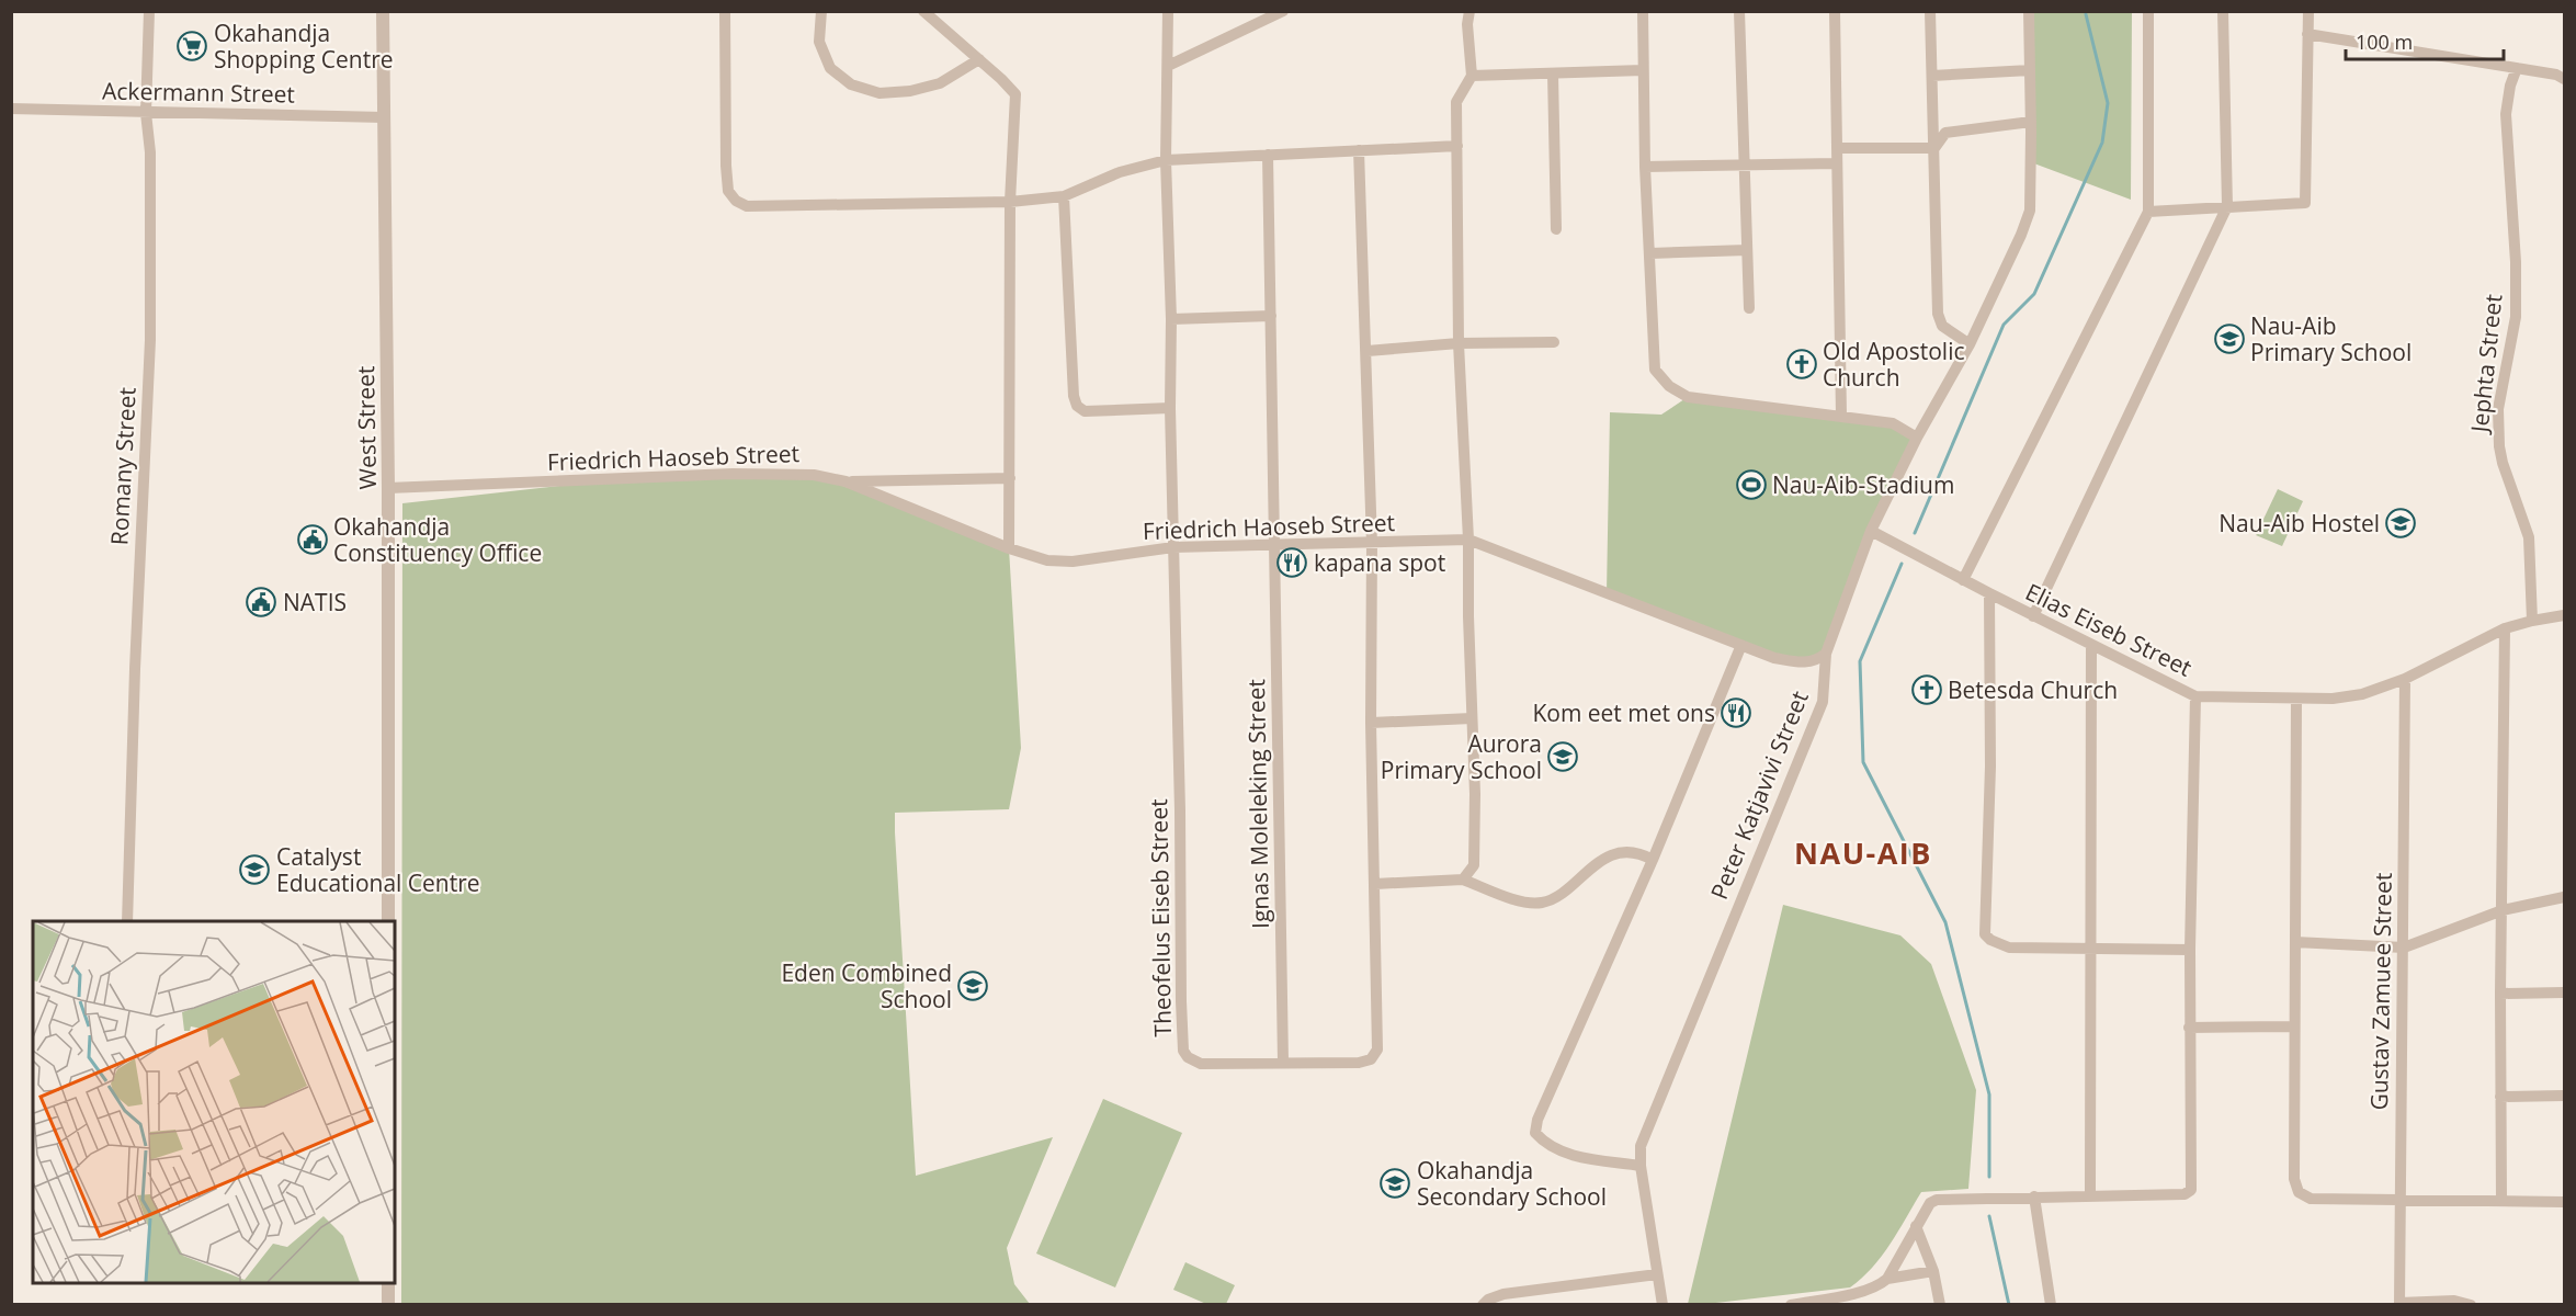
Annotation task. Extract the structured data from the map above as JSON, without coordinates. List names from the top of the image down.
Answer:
{
  "streets": {
    "street": [
      "Ackermann Street",
      "Jephta Street",
      "West Street",
      "Friedrich Haoseb Street",
      "Romany Street",
      "Elias Eiseb Street",
      "Peter Katjavivi Street",
      "Ignas Moleleking Street",
      "Theofelus Eiseb Street",
      "Gustav Zamuee Street"
    ]
  },
  "crossings": [
    ["Ackermann Street", "West Street"],
    ["Ackermann Street", "Romany Street"],
    ["Jephta Street", "Elias Eiseb Street"],
    ["West Street", "Friedrich Haoseb Street"],
    ["Friedrich Haoseb Street", "Peter Katjavivi Street"],
    ["Friedrich Haoseb Street", "Ignas Moleleking Street"],
    ["Friedrich Haoseb Street", "Theofelus Eiseb Street"],
    ["Elias Eiseb Street", "Peter Katjavivi Street"],
    ["Elias Eiseb Street", "Gustav Zamuee Street"],
    ["Ignas Moleleking Street", "Theofelus Eiseb Street"]
  ],
  "districts": ["NAU-AIB"],
  "places": {
    "supermarket": ["Okahandja Shopping Centre"],
    "school or university": [
      "Nau-Aib Primary School",
      "Nau-Aib Hostel",
      "Aurora Primary School",
      "Catalyst Educational Centre",
      "Eden Combined School",
      "Okahandja Secondary School"
    ],
    "church": ["Old Apostolic Church", "Betesda Church"],
    "sports": ["Nau-Aib-Stadium"],
    "public building": ["Okahandja Constituency Office", "NATIS"],
    "restaurant": ["kapana spot", "Kom eet met ons"]
  },
  "scale_bar": "100 m"
}
